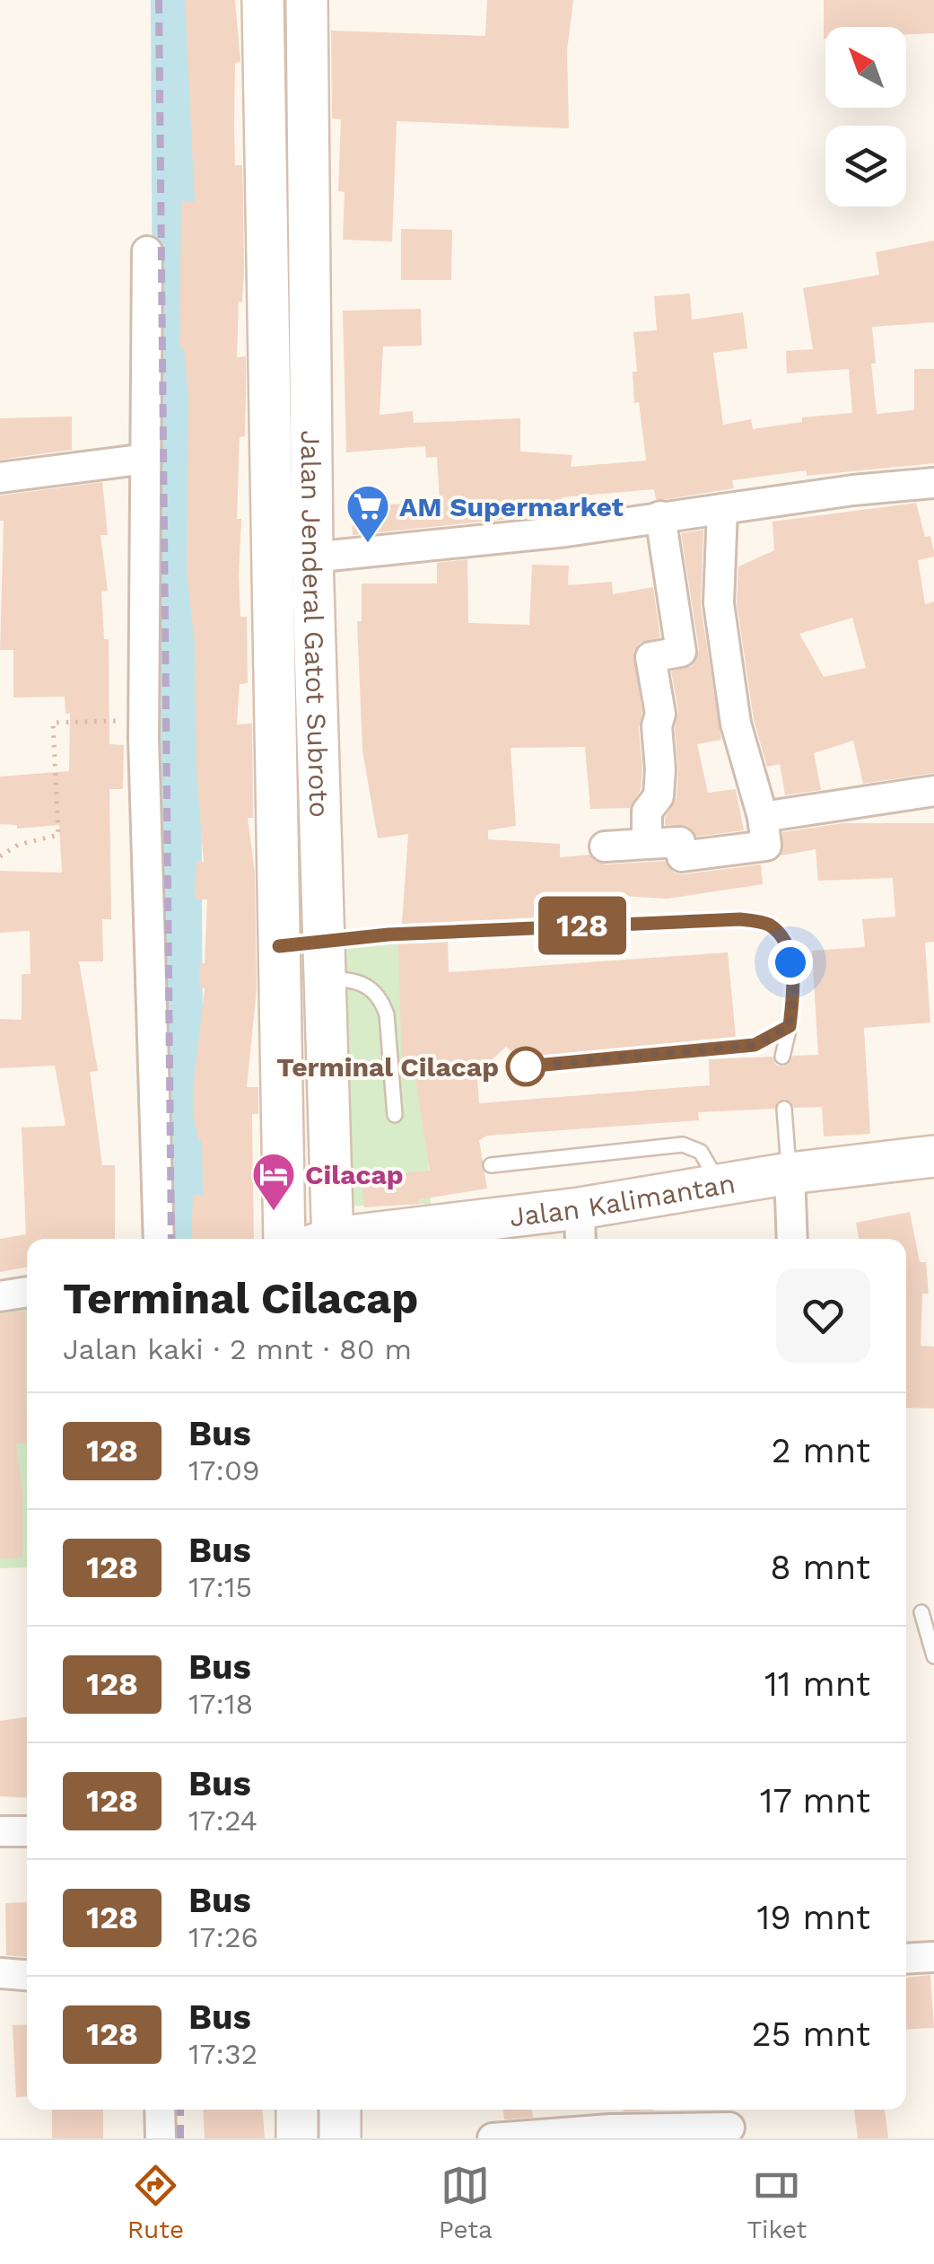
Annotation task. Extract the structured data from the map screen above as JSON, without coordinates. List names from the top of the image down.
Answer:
{
  "streets": {
    "main road": ["Jalan Jenderal Gatot Subroto", "Jalan Kalimantan"]
  },
  "places": {
    "supermarket": ["AM Supermarket"],
    "other": ["Terminal Cilacap"],
    "hotel": ["Cilacap"]
  },
  "lines": ["bus line 128"],
  "north": "top left",
  "page": {
    "on_map": "128",
    "heading": ["Terminal Cilacap", "Jalan kaki · 2 mnt · 80 m"],
    "list": [
      {
        "mark": "128",
        "name": "Bus",
        "note": "17:09",
        "value": "2 mnt"
      },
      {
        "mark": "128",
        "name": "Bus",
        "note": "17:15",
        "value": "8 mnt"
      },
      {
        "mark": "128",
        "name": "Bus",
        "note": "17:18",
        "value": "11 mnt"
      },
      {
        "mark": "128",
        "name": "Bus",
        "note": "17:24",
        "value": "17 mnt"
      },
      {
        "mark": "128",
        "name": "Bus",
        "note": "17:26",
        "value": "19 mnt"
      },
      {
        "mark": "128",
        "name": "Bus",
        "note": "17:32",
        "value": "25 mnt"
      }
    ],
    "tabs": ["Rute", "Peta", "Tiket"]
  }
}
